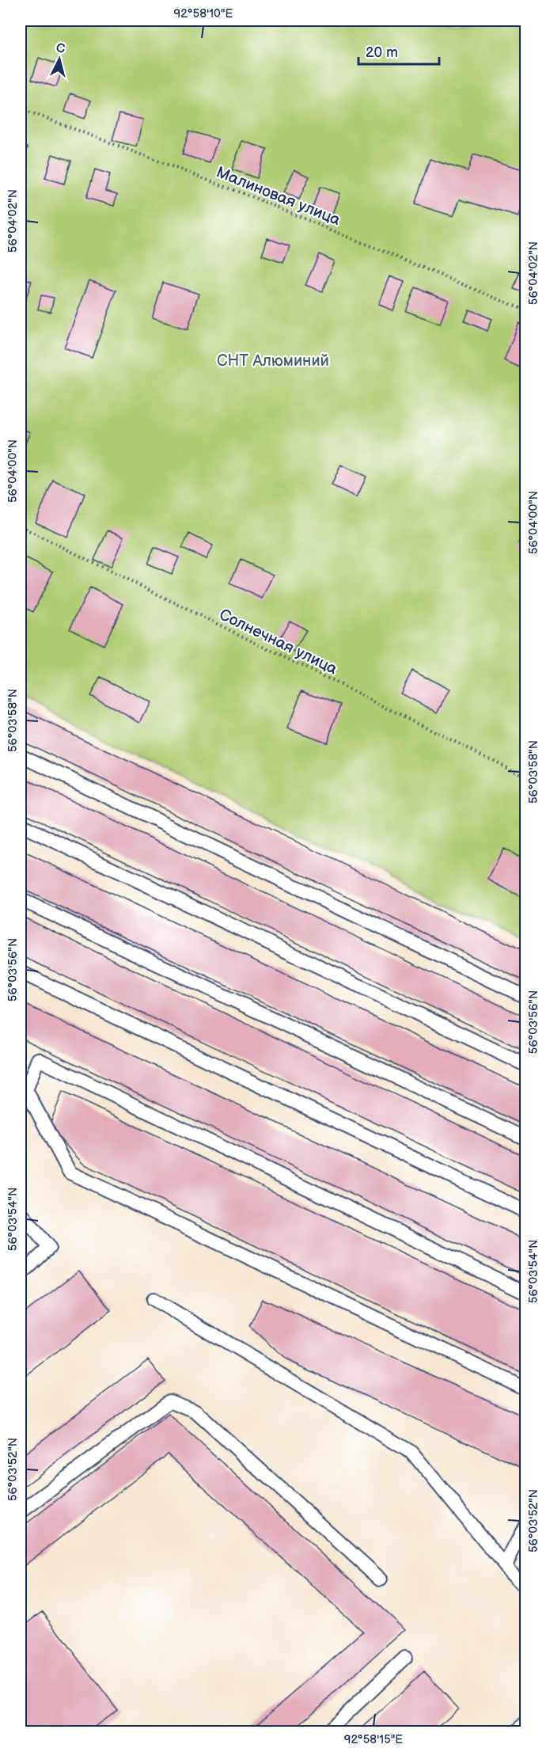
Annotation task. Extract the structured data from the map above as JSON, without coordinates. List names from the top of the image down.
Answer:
{
  "streets": {
    "path": ["Малиновая улица", "Солнечная улица"]
  },
  "parks": ["СНТ Алюминий"],
  "scale_bar": "20 m",
  "north": "top",
  "coordinates": [
    "92°58'10\"E",
    "56°04'02\"N",
    "56°04'00\"N",
    "56°03'58\"N",
    "56°03'56\"N",
    "56°03'54\"N",
    "56°03'52\"N",
    "92°58'15\"E"
  ]
}
